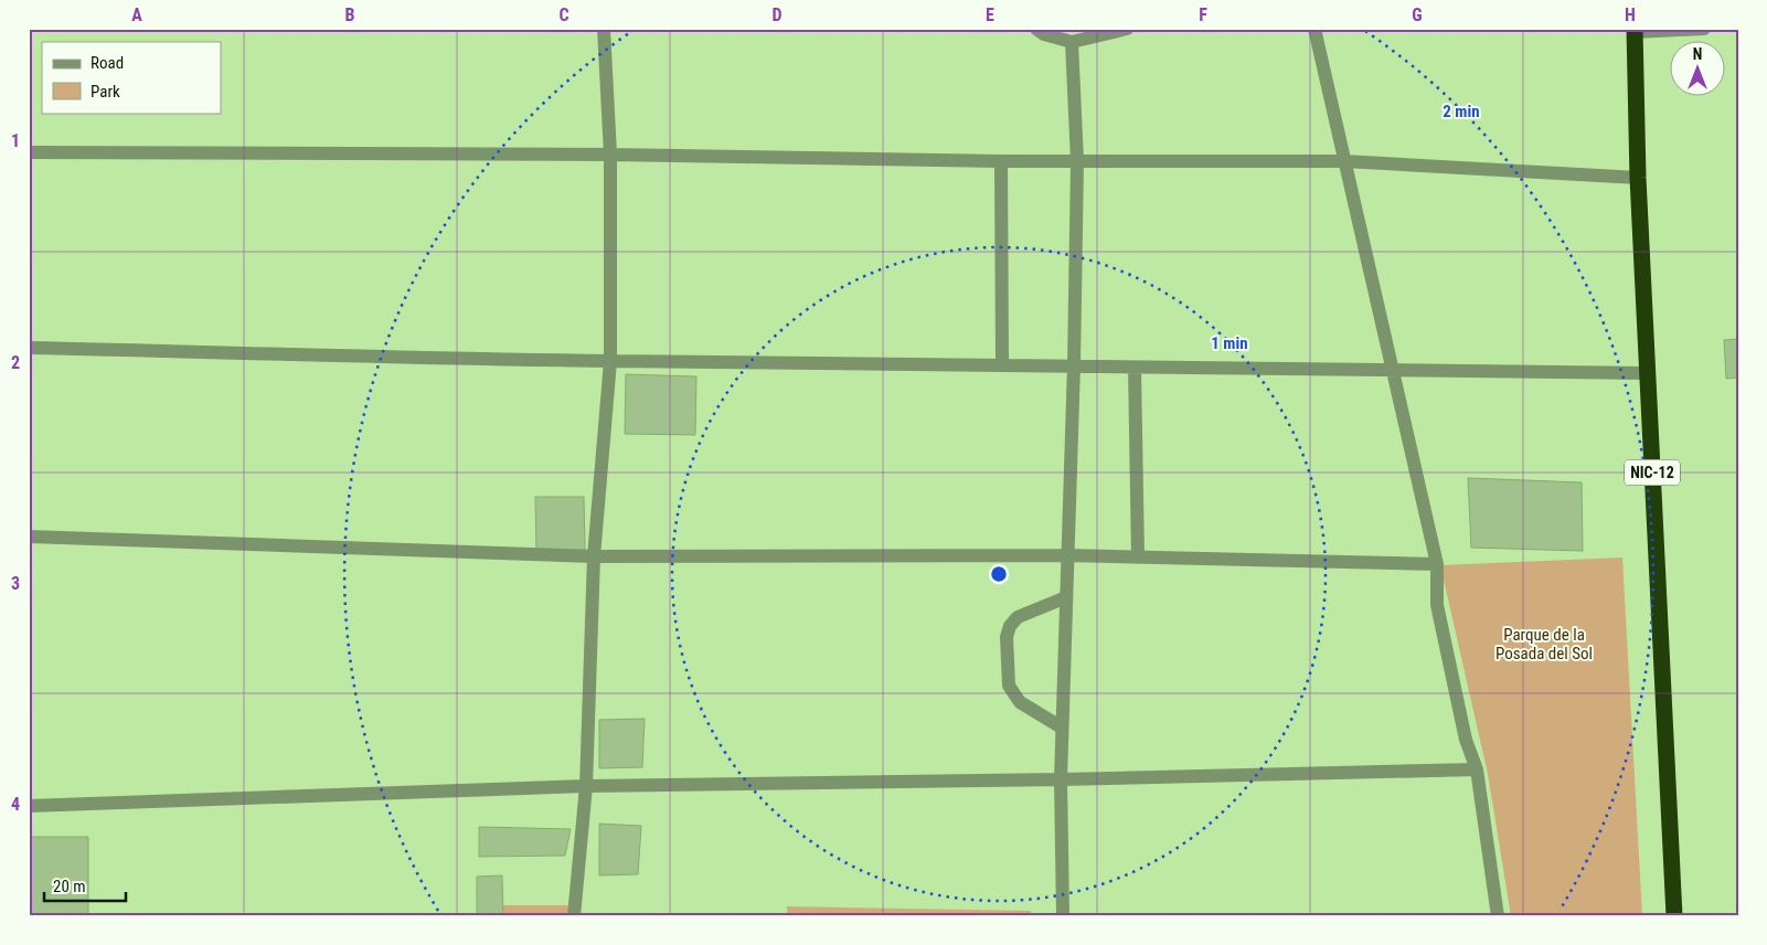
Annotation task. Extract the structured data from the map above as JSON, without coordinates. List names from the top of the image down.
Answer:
{
  "streets": {
    "highway": ["NIC-12"]
  },
  "parks": ["Parque de la Posada del Sol"],
  "legend": ["Road", "Park"],
  "scale_bar": "20 m",
  "north": "top",
  "grid": {
    "columns": [
      "A",
      "B",
      "C",
      "D",
      "E",
      "F",
      "G",
      "H"
    ],
    "rows": [
      "1",
      "2",
      "3",
      "4"
    ]
  },
  "rings": ["2 min", "1 min"]
}
